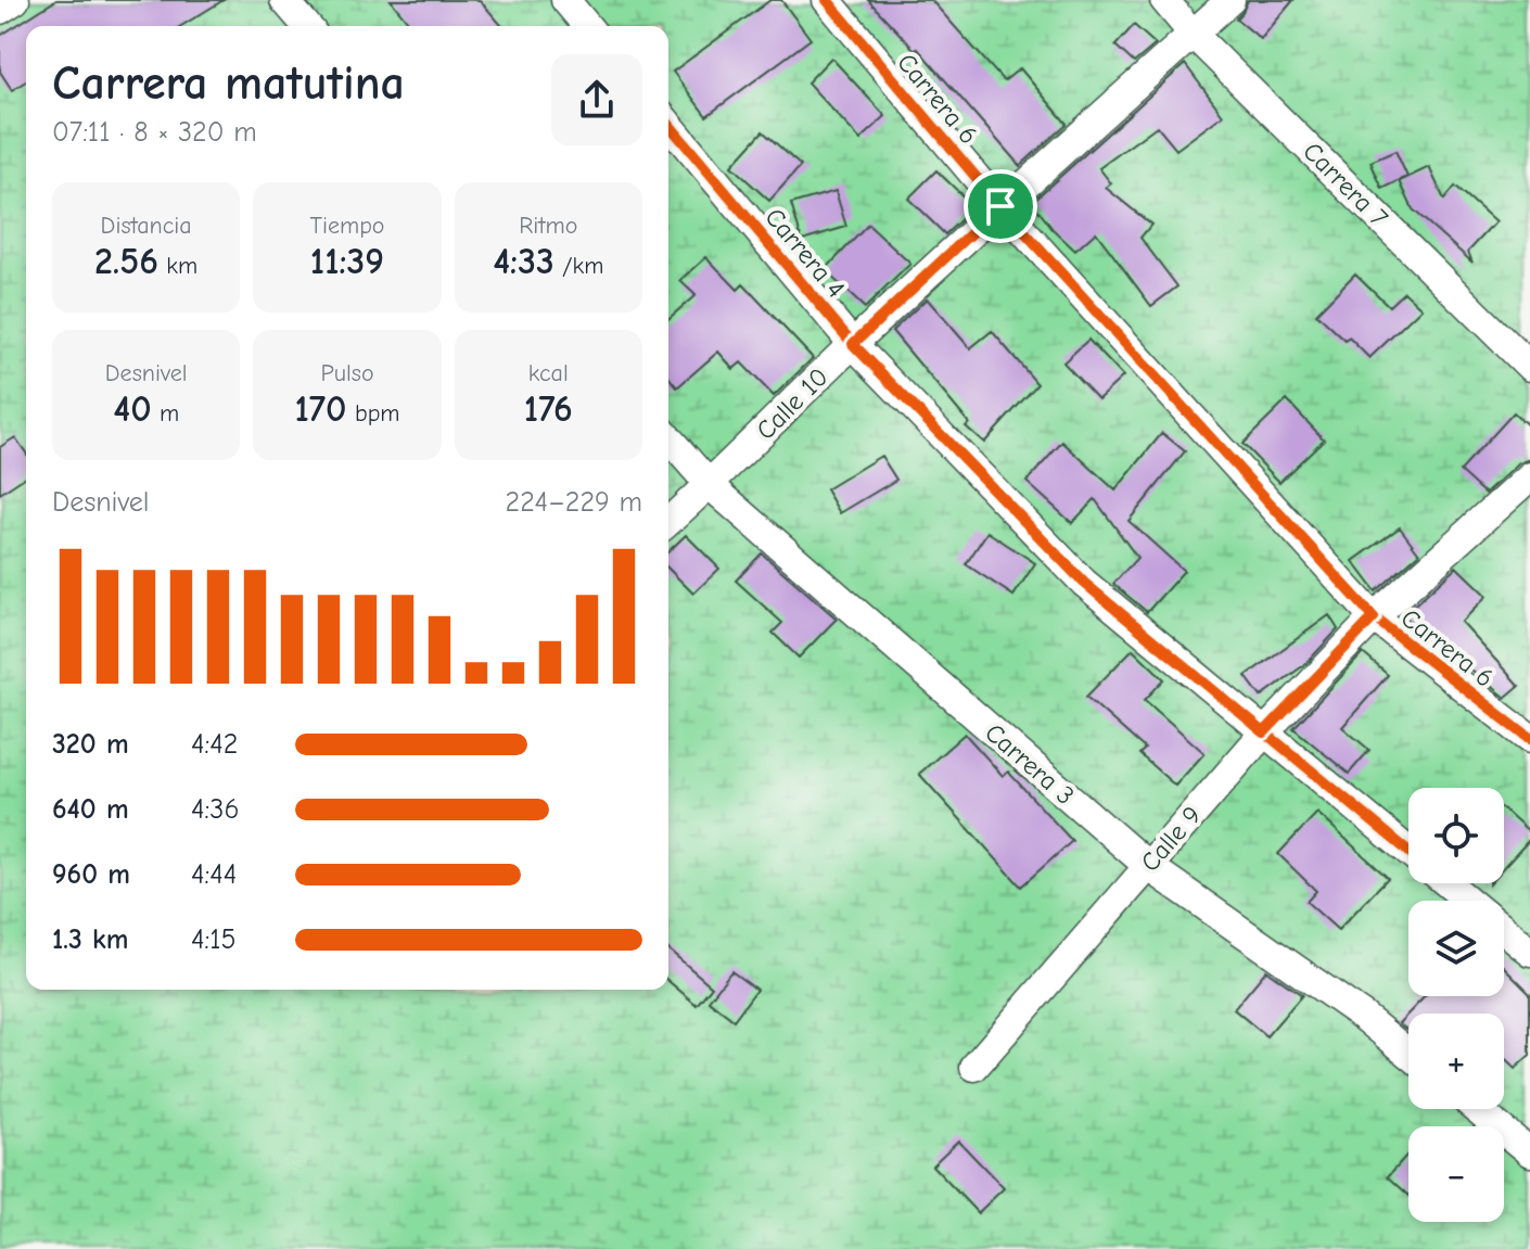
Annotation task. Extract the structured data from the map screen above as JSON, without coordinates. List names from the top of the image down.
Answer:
{
  "streets": {
    "street": [
      "Carrera 6",
      "Carrera 7",
      "Carrera 4",
      "Calle 10",
      "Carrera 3",
      "Calle 9"
    ]
  },
  "crossings": [
    ["Carrera 6", "Calle 10"],
    ["Carrera 6", "Calle 9"],
    ["Carrera 7", "Calle 10"],
    ["Carrera 4", "Calle 10"],
    ["Carrera 4", "Calle 9"],
    ["Calle 10", "Carrera 3"],
    ["Carrera 3", "Calle 9"]
  ],
  "page": {
    "heading": ["Carrera matutina", "07:11 · 8 × 320 m"],
    "stats": [
      ["Distancia", "2.56 km"],
      ["Tiempo", "11:39"],
      ["Ritmo", "4:33 /km"],
      ["Desnivel", "40 m"],
      ["Pulso", "170 bpm"],
      ["kcal", "176"]
    ],
    "chart": ["Desnivel", "224–229 m"],
    "list": [
      {
        "name": "320 m",
        "note": "4:42"
      },
      {
        "name": "640 m",
        "note": "4:36"
      },
      {
        "name": "960 m",
        "note": "4:44"
      },
      {
        "name": "1.3 km",
        "note": "4:15"
      }
    ],
    "map_buttons": ["+", "−"]
  }
}
